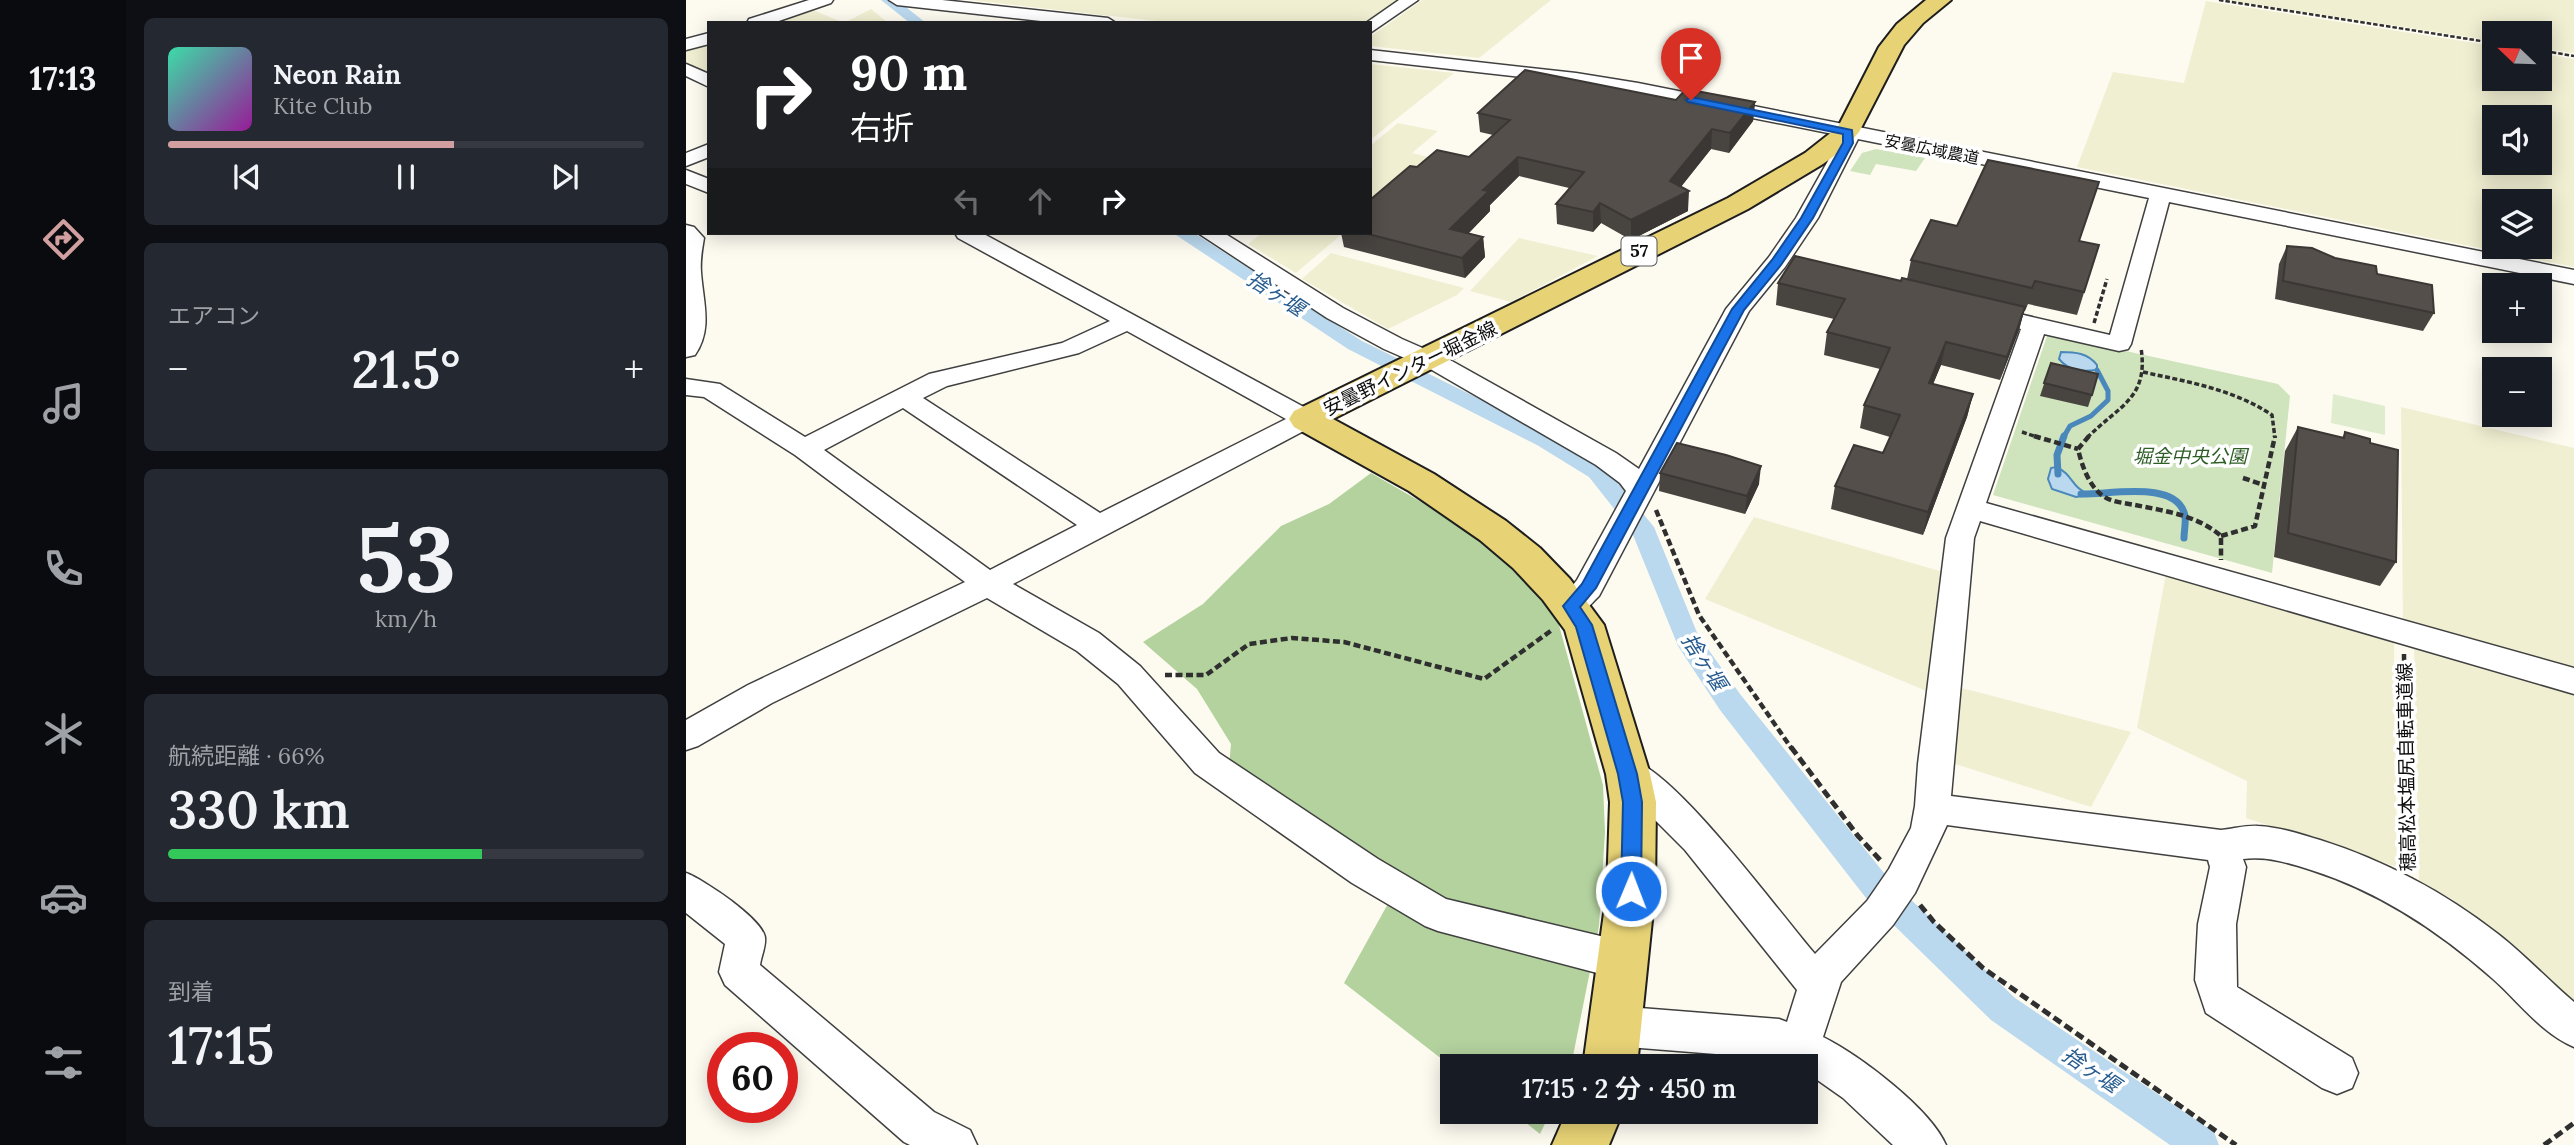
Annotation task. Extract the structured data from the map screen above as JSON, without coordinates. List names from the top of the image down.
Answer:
{
  "streets": {
    "main road": ["57", "安曇野インター堀金線"],
    "street": ["安曇広域農道"],
    "path": ["穂高松本塩尻自転車道線"]
  },
  "crossings": [
    ["安曇広域農道", "安曇野インター堀金線"]
  ],
  "water": ["捨ヶ堰"],
  "parks": ["堀金中央公園"],
  "north": "top left",
  "page": {
    "tabs": "17:13",
    "map_buttons": ["+", "−"],
    "turn": ["90 m", "右折"],
    "song": ["Neon Rain", "Kite Club"],
    "tile": [
      "エアコン",
      ["53", "km/h"],
      ["航続距離 · 66%", "330 km"],
      ["到着", "17:15"]
    ],
    "heat": ["−", "21.5°", "+"],
    "limit": "60",
    "trip": "17:15 · 2 分 · 450 m"
  }
}
